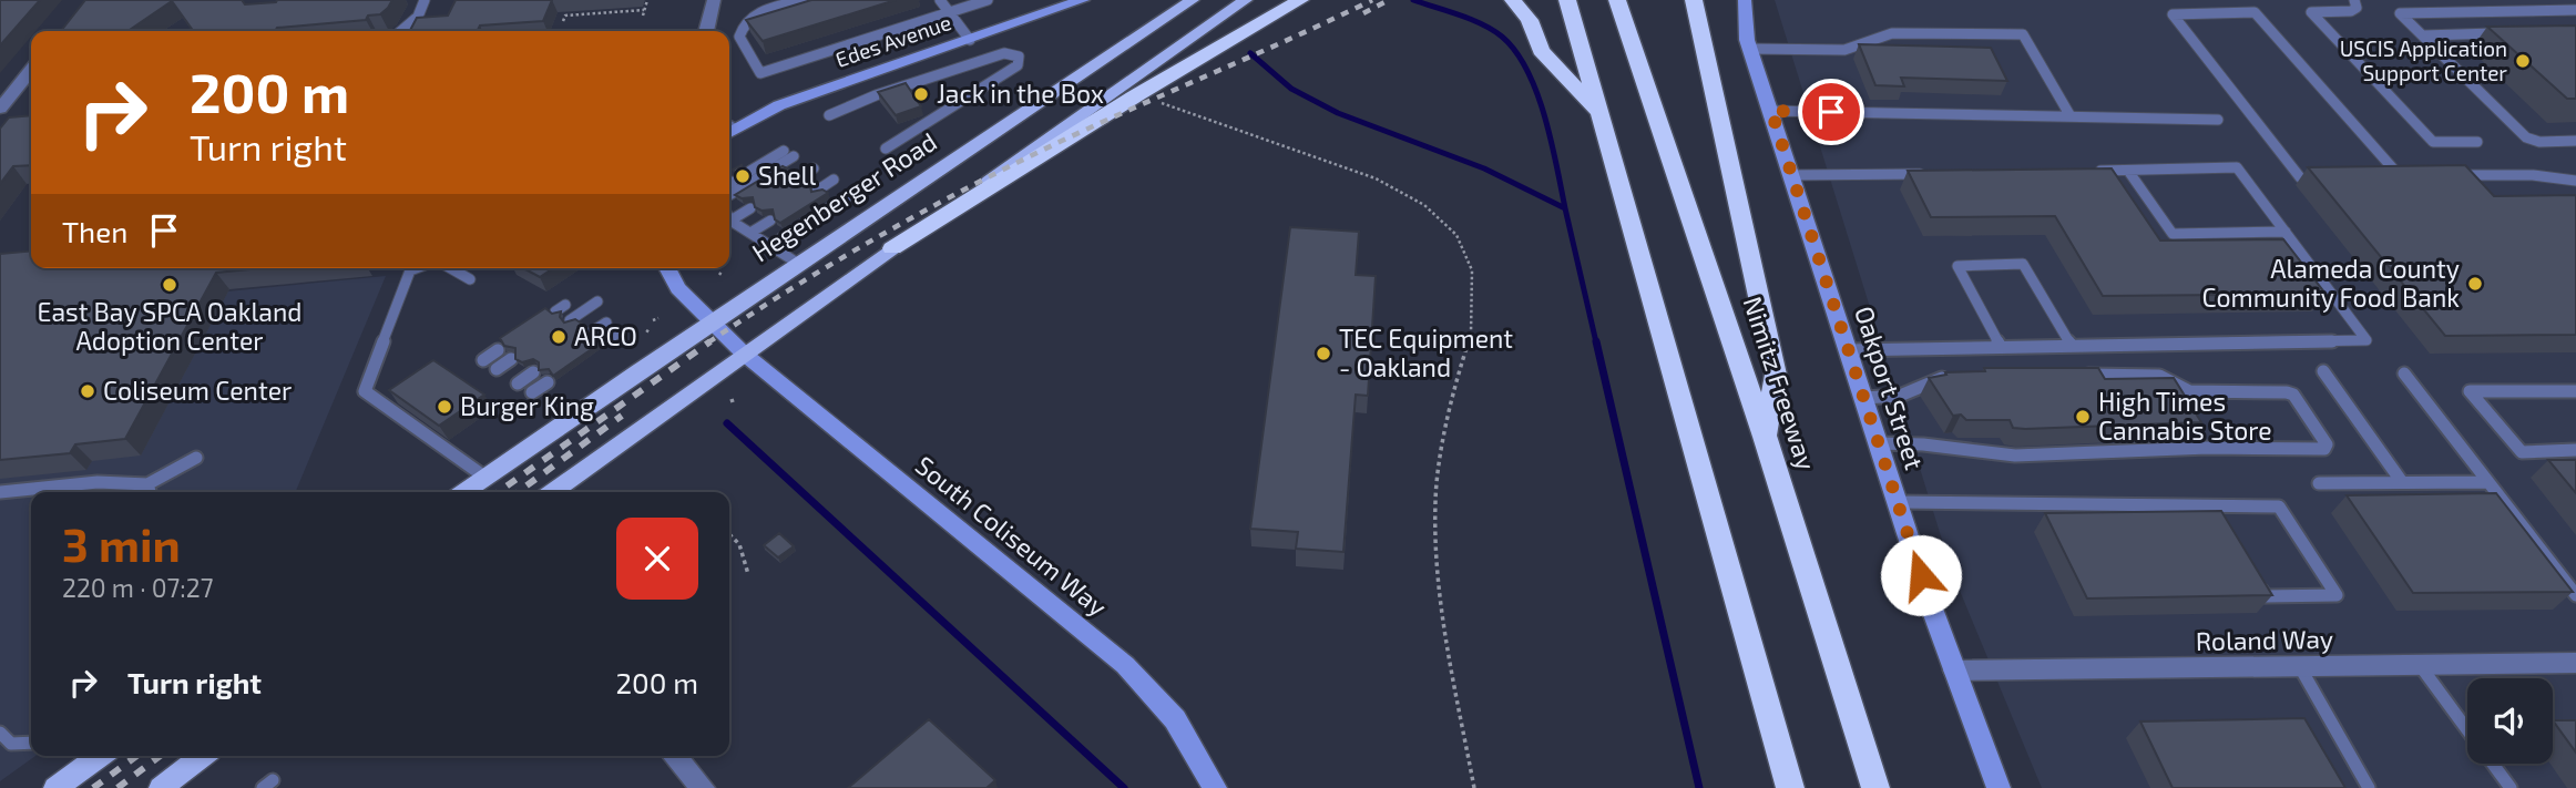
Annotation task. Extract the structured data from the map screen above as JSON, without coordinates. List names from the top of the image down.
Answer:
{
  "streets": {
    "highway": ["Nimitz Freeway"],
    "main road": ["Hegenberger Road"],
    "street": [
      "Edes Avenue",
      "Oakport Street",
      "South Coliseum Way",
      "Roland Way"
    ]
  },
  "crossings": [
    ["Oakport Street", "Roland Way"]
  ],
  "places": [
    "USCIS Application Support Center",
    "Jack in the Box",
    "Shell",
    "Alameda County Community Food Bank",
    "East Bay SPCA Oakland Adoption Center",
    "ARCO",
    "TEC Equipment - Oakland",
    "Coliseum Center",
    "Burger King",
    "High Times Cannabis Store"
  ],
  "page": {
    "turn": ["200 m", "Turn right"],
    "then": "Then",
    "heading": ["3 min", "220 m · 07:27"],
    "list": [
      {
        "name": "Turn right",
        "value": "200 m"
      }
    ]
  }
}
